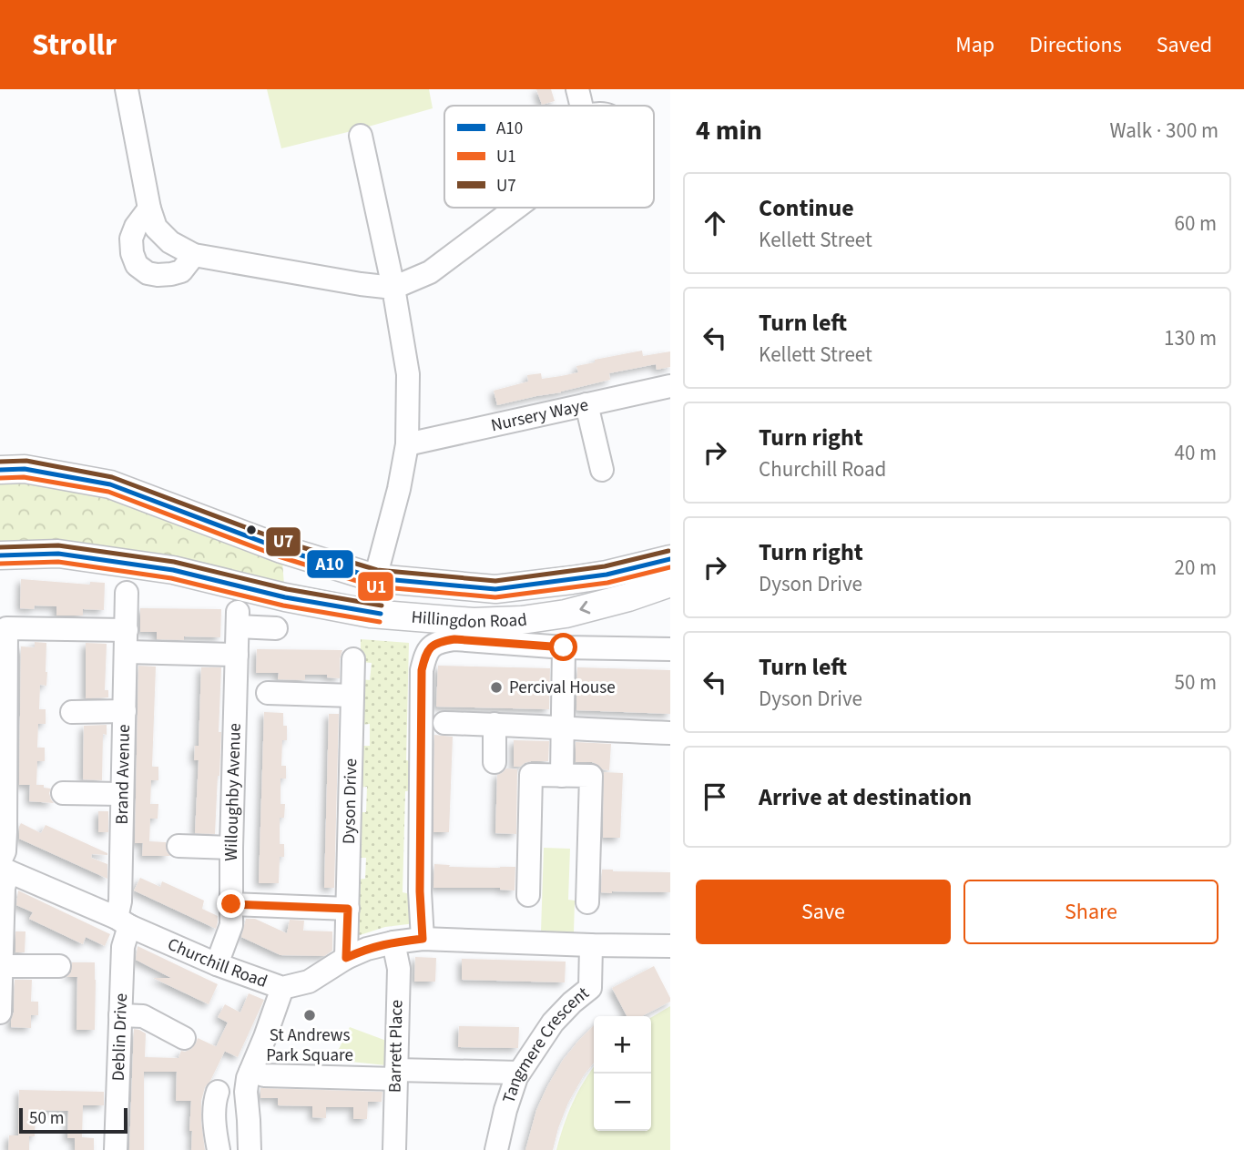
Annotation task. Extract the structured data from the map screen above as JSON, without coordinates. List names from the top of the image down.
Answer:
{
  "streets": {
    "main road": ["Hillingdon Road"],
    "street": [
      "Nursery Waye",
      "Brand Avenue",
      "Willoughby Avenue",
      "Dyson Drive",
      "Churchill Road",
      "Deblin Drive",
      "Barrett Place",
      "Tangmere Crescent"
    ]
  },
  "crossings": [
    ["Brand Avenue", "Churchill Road"],
    ["Brand Avenue", "Deblin Drive"],
    ["Willoughby Avenue", "Churchill Road"],
    ["Dyson Drive", "Churchill Road"],
    ["Churchill Road", "Deblin Drive"],
    ["Churchill Road", "Barrett Place"],
    ["Churchill Road", "Tangmere Crescent"]
  ],
  "places": ["Percival House", "St Andrews Park Square"],
  "lines": ["transit line U7", "transit line A10", "transit line U1"],
  "legend": ["A10", "U1", "U7"],
  "scale_bar": "50 m",
  "page": {
    "header": "Strollr",
    "nav": ["Map", "Directions", "Saved"],
    "heading": ["4 min", "Walk · 300 m"],
    "list": [
      ["Continue", "Kellett Street", "60 m"],
      ["Turn left", "Kellett Street", "130 m"],
      ["Turn right", "Churchill Road", "40 m"],
      ["Turn right", "Dyson Drive", "20 m"],
      ["Turn left", "Dyson Drive", "50 m"],
      "Arrive at destination"
    ],
    "buttons": ["Save", "Share"],
    "map_buttons": ["+", "−"],
    "scale": "50 m"
  }
}
